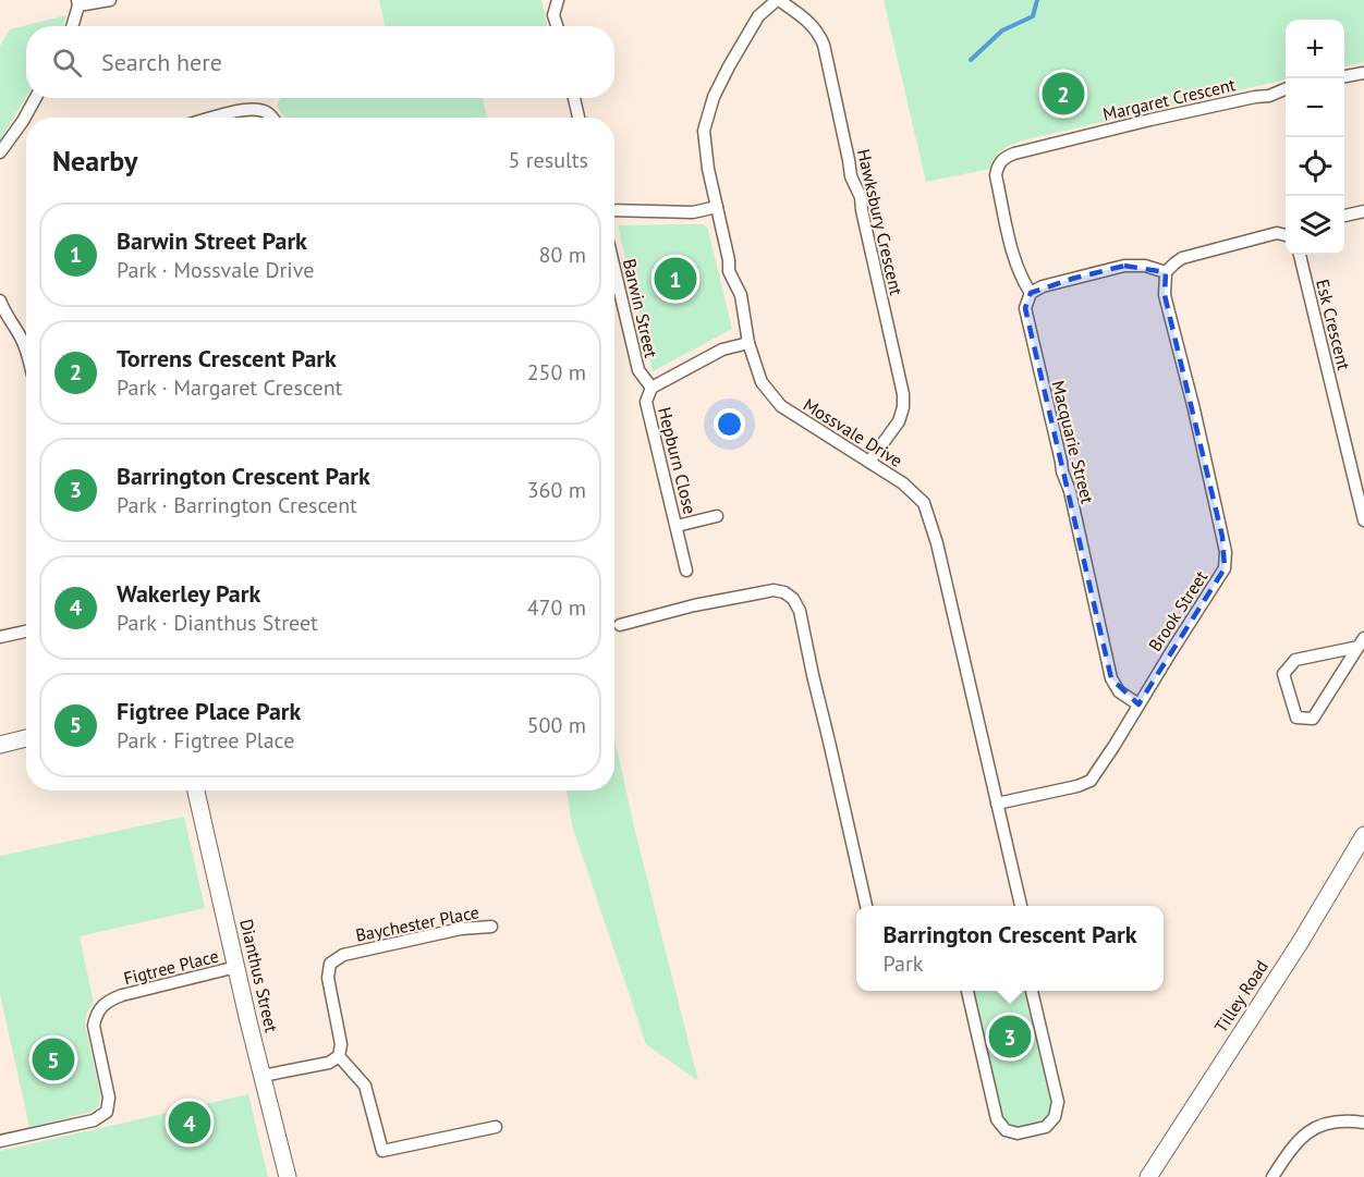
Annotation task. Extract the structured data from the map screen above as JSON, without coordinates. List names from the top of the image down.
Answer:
{
  "streets": {
    "street": [
      "Margaret Crescent",
      "Hawksbury Crescent",
      "Barwin Street",
      "Esk Crescent",
      "Mossvale Drive",
      "Macquarie Street",
      "Hepburn Close",
      "Brook Street",
      "Baychester Place",
      "Figtree Place",
      "Dianthus Street",
      "Tilley Road"
    ]
  },
  "crossings": [
    ["Margaret Crescent", "Macquarie Street"],
    ["Hawksbury Crescent", "Mossvale Drive"],
    ["Barwin Street", "Hepburn Close"],
    ["Mossvale Drive", "Hepburn Close"],
    ["Mossvale Drive", "Brook Street"],
    ["Macquarie Street", "Brook Street"],
    ["Figtree Place", "Dianthus Street"]
  ],
  "page": {
    "map_buttons": ["+", "−"],
    "search": "Search here",
    "pins": [
      "2",
      "1",
      "3",
      "5",
      "4"
    ],
    "heading": ["Nearby", "5 results"],
    "list": [
      {
        "mark": "1",
        "name": "Barwin Street Park",
        "note": "Park · Mossvale Drive",
        "value": "80 m"
      },
      {
        "mark": "2",
        "name": "Torrens Crescent Park",
        "note": "Park · Margaret Crescent",
        "value": "250 m"
      },
      {
        "mark": "3",
        "name": "Barrington Crescent Park",
        "note": "Park · Barrington Crescent",
        "value": "360 m"
      },
      {
        "mark": "4",
        "name": "Wakerley Park",
        "note": "Park · Dianthus Street",
        "value": "470 m"
      },
      {
        "mark": "5",
        "name": "Figtree Place Park",
        "note": "Park · Figtree Place",
        "value": "500 m"
      }
    ],
    "popup": ["Barrington Crescent Park", "Park"]
  }
}
